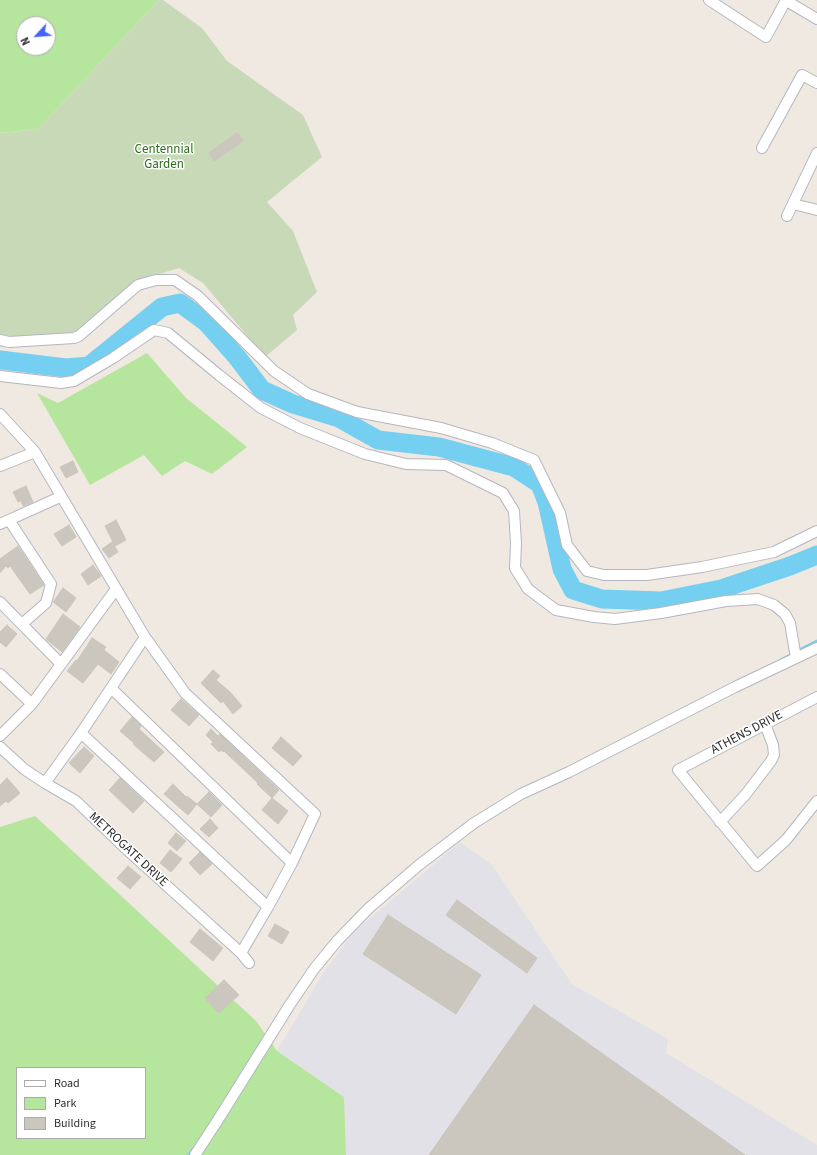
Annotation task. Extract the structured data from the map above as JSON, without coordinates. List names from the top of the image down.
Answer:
{
  "streets": {
    "street": ["ATHENS DRIVE", "METROGATE DRIVE"]
  },
  "parks": ["Centennial Garden"],
  "legend": ["Road", "Park", "Building"],
  "north": "bottom left"
}
